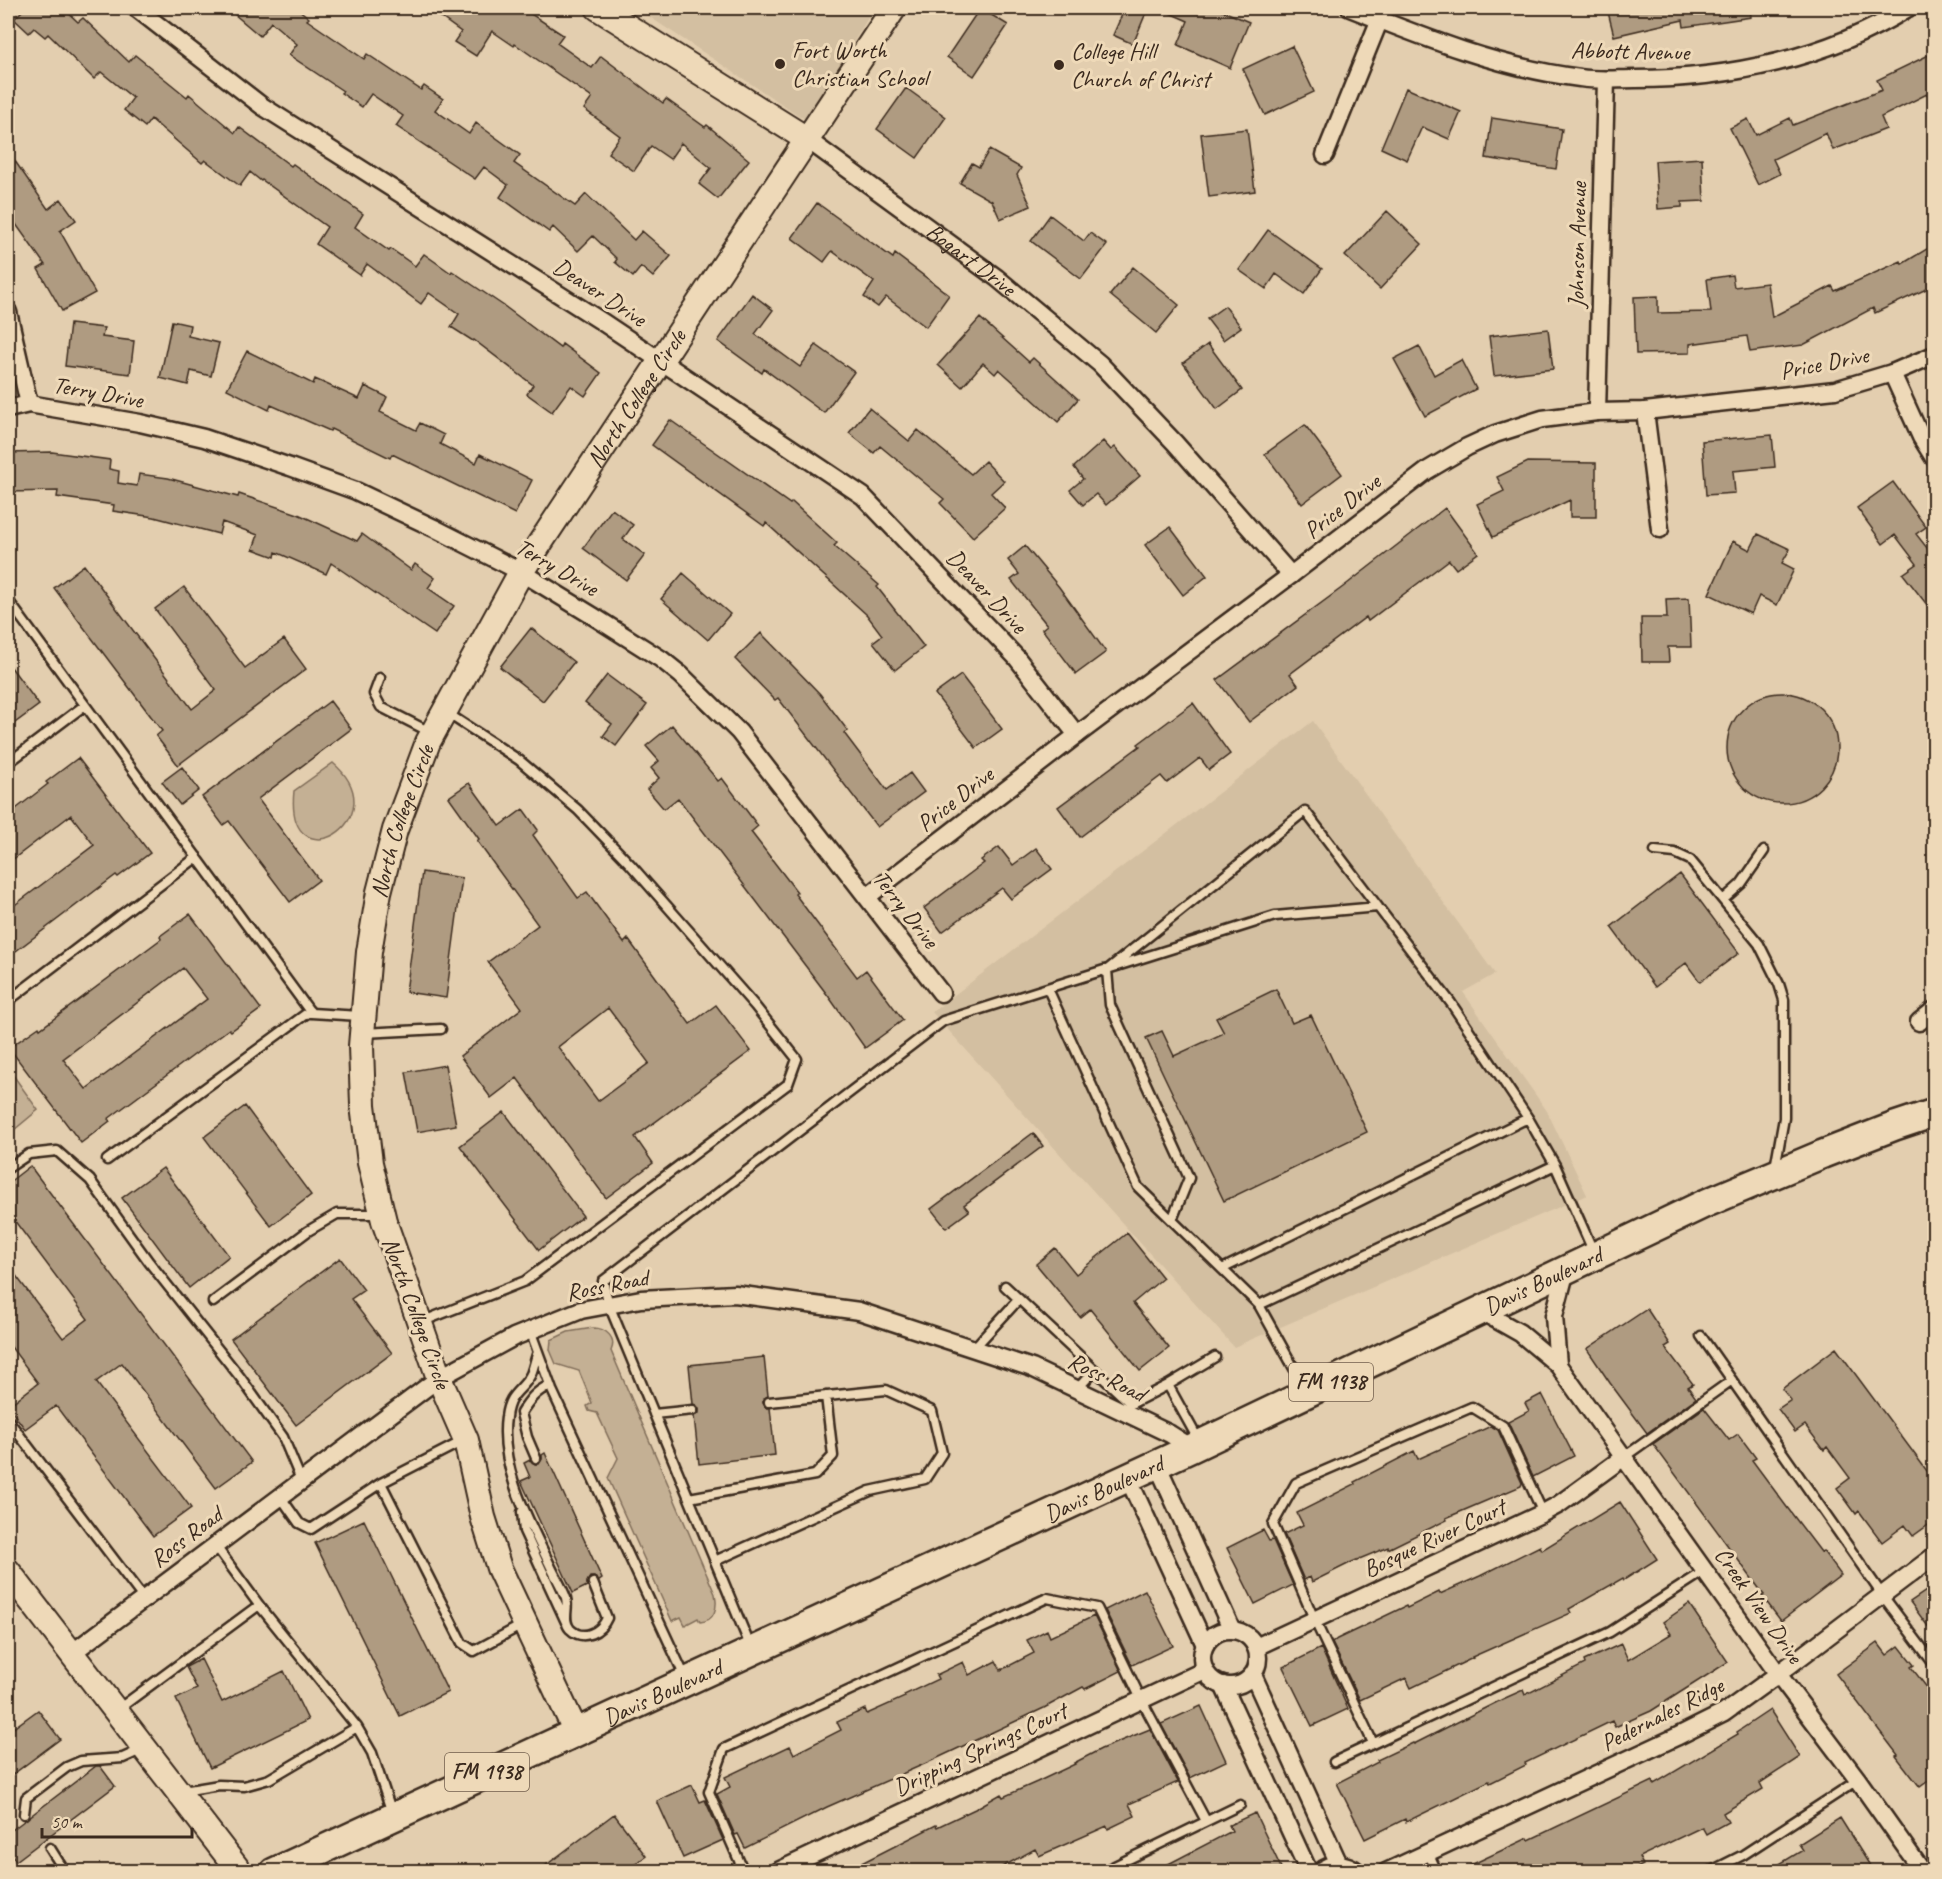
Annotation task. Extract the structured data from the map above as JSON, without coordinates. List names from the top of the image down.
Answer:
{
  "streets": {
    "main road": ["Davis Boulevard", "FM 1938"],
    "street": [
      "Abbott Avenue",
      "Johnson Avenue",
      "Bogart Drive",
      "Deaver Drive",
      "Price Drive",
      "Terry Drive",
      "North College Circle",
      "Ross Road",
      "Bosque River Court",
      "Creek View Drive",
      "Pedernales Ridge",
      "Dripping Springs Court"
    ]
  },
  "crossings": [
    ["Abbott Avenue", "Johnson Avenue"],
    ["Johnson Avenue", "Price Drive"],
    ["Bogart Drive", "Price Drive"],
    ["Bogart Drive", "North College Circle"],
    ["Deaver Drive", "Price Drive"],
    ["Deaver Drive", "North College Circle"],
    ["Price Drive", "Terry Drive"],
    ["Terry Drive", "North College Circle"],
    ["North College Circle", "Davis Boulevard"],
    ["North College Circle", "Ross Road"],
    ["Davis Boulevard", "Ross Road"],
    ["Davis Boulevard", "Creek View Drive"],
    ["Bosque River Court", "Creek View Drive"],
    ["Bosque River Court", "Dripping Springs Court"],
    ["Creek View Drive", "Pedernales Ridge"]
  ],
  "places": ["Fort Worth Christian School", "College Hill Church of Christ"],
  "scale_bar": "50 m"
}
